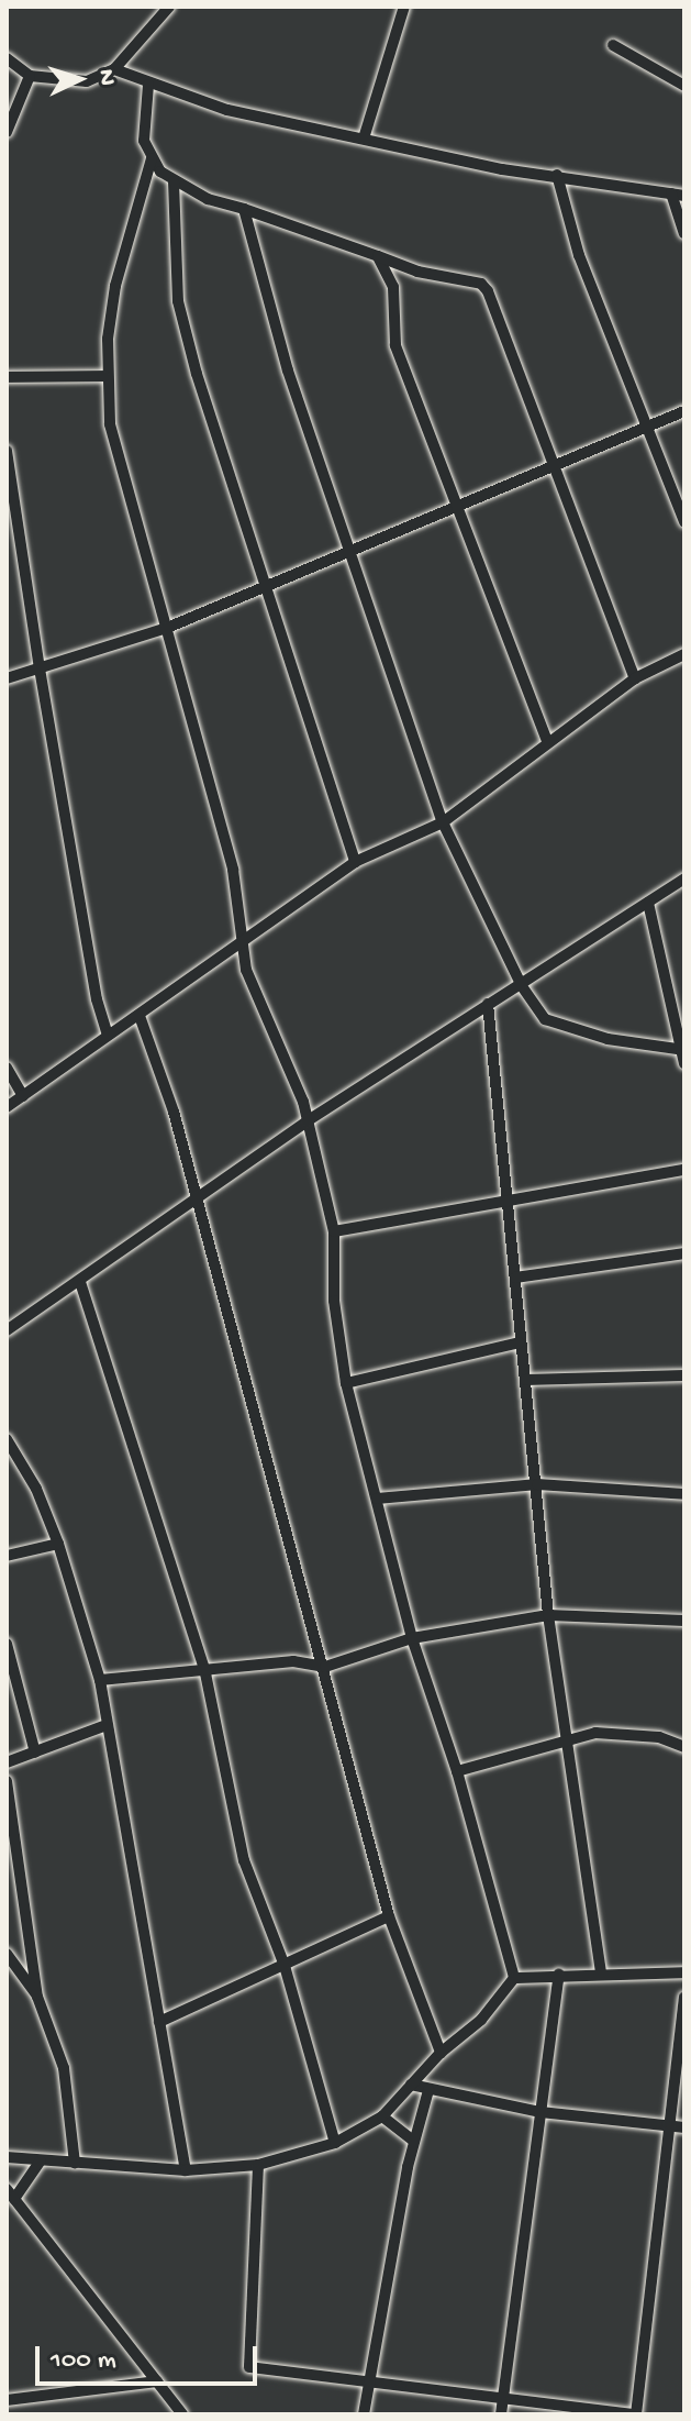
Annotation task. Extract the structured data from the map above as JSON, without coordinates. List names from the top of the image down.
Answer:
{
  "scale_bar": "100 m",
  "north": "right"
}
